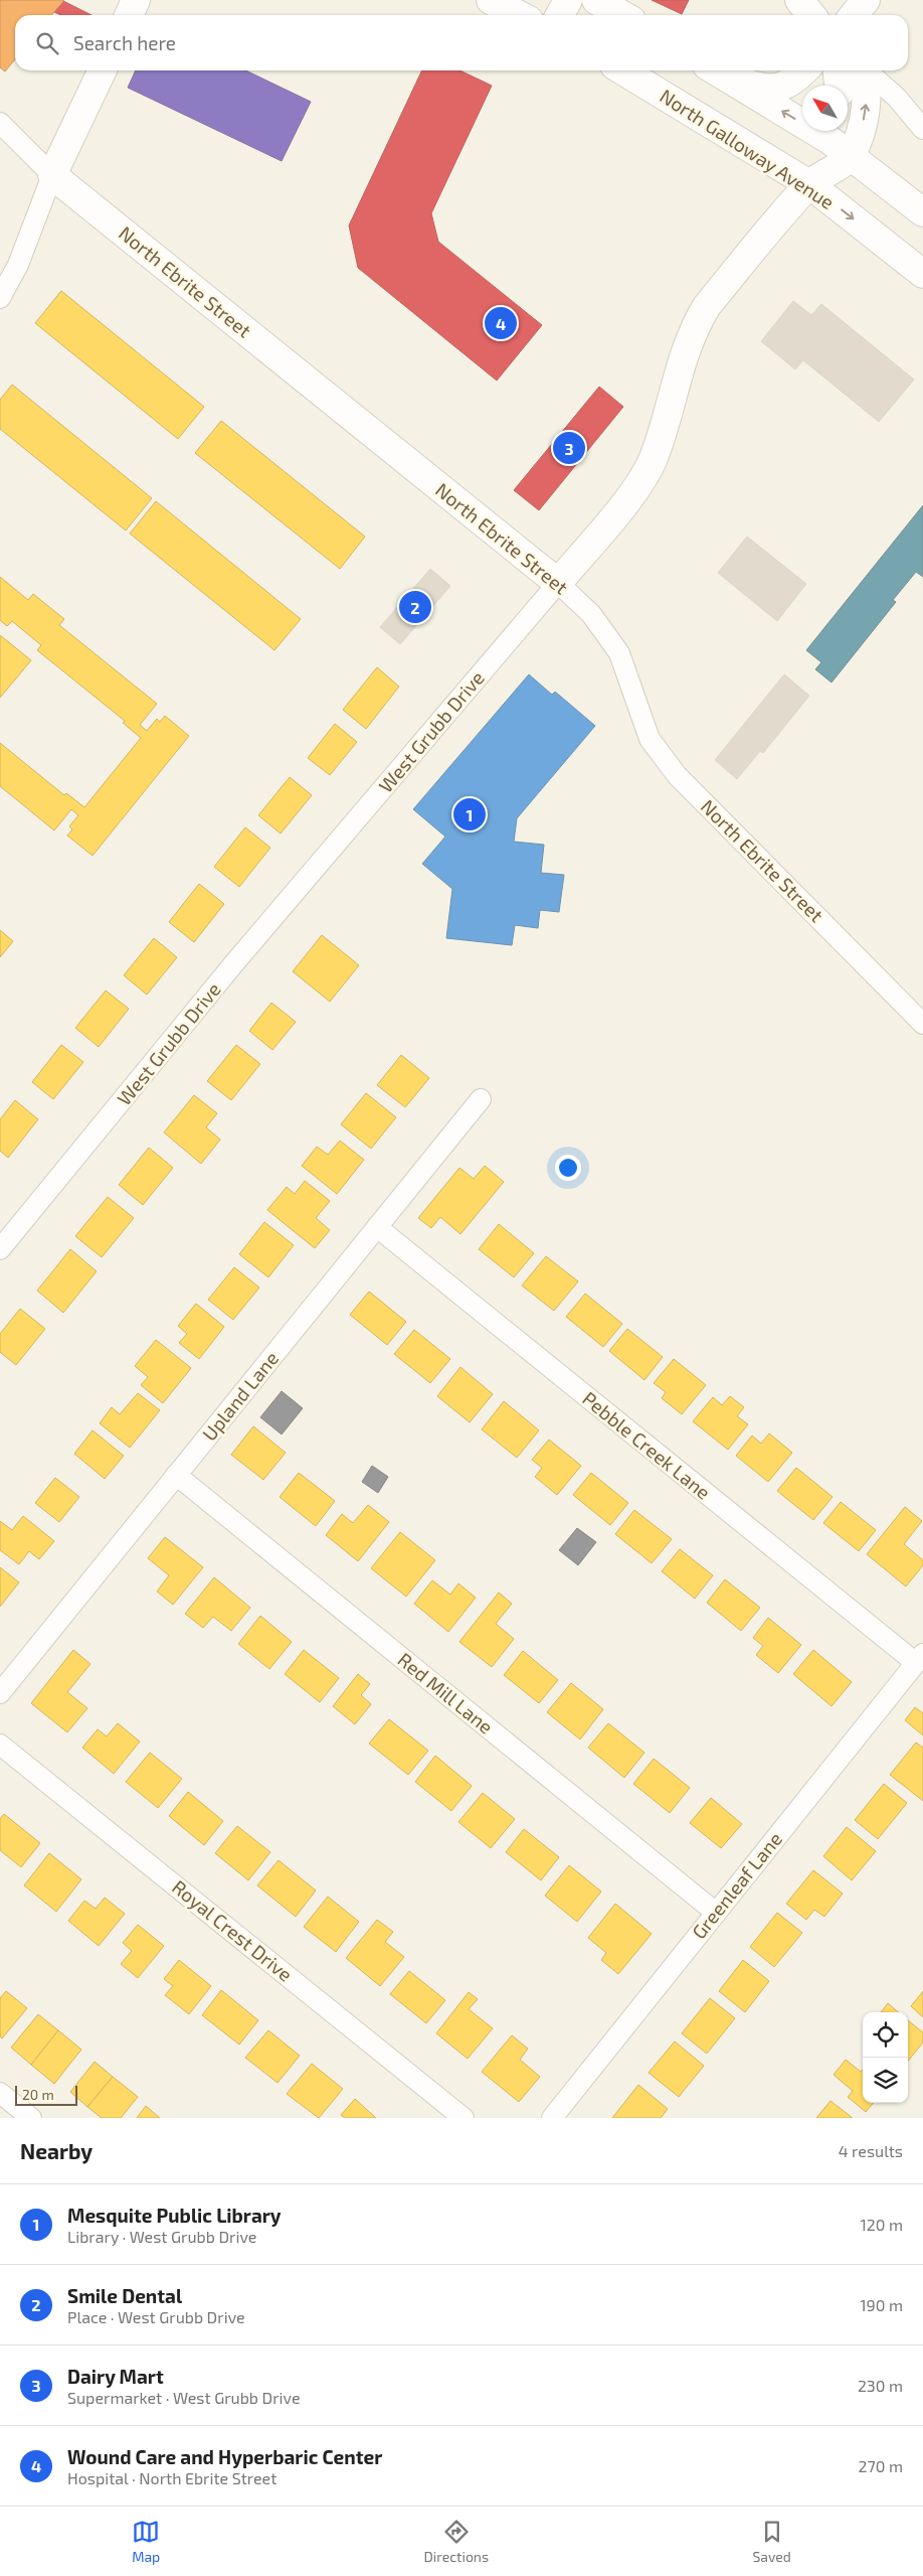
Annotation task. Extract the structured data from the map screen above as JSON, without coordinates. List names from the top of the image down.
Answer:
{
  "streets": {
    "street": [
      "North Galloway Avenue",
      "North Ebrite Street",
      "West Grubb Drive",
      "Upland Lane",
      "Pebble Creek Lane",
      "Red Mill Lane",
      "Greenleaf Lane",
      "Royal Crest Drive"
    ]
  },
  "crossings": [
    ["North Galloway Avenue", "West Grubb Drive"],
    ["North Ebrite Street", "West Grubb Drive"],
    ["Upland Lane", "Pebble Creek Lane"],
    ["Upland Lane", "Red Mill Lane"],
    ["Pebble Creek Lane", "Greenleaf Lane"],
    ["Red Mill Lane", "Greenleaf Lane"]
  ],
  "scale_bar": "20 m",
  "north": "top left",
  "page": {
    "search": "Search here",
    "pins": [
      "4",
      "3",
      "2",
      "1"
    ],
    "scale": "20 m",
    "heading": ["Nearby", "4 results"],
    "list": [
      {
        "mark": "1",
        "name": "Mesquite Public Library",
        "note": "Library · West Grubb Drive",
        "value": "120 m"
      },
      {
        "mark": "2",
        "name": "Smile Dental",
        "note": "Place · West Grubb Drive",
        "value": "190 m"
      },
      {
        "mark": "3",
        "name": "Dairy Mart",
        "note": "Supermarket · West Grubb Drive",
        "value": "230 m"
      },
      {
        "mark": "4",
        "name": "Wound Care and Hyperbaric Center",
        "note": "Hospital · North Ebrite Street",
        "value": "270 m"
      }
    ],
    "nav": ["Map", "Directions", "Saved"]
  }
}
